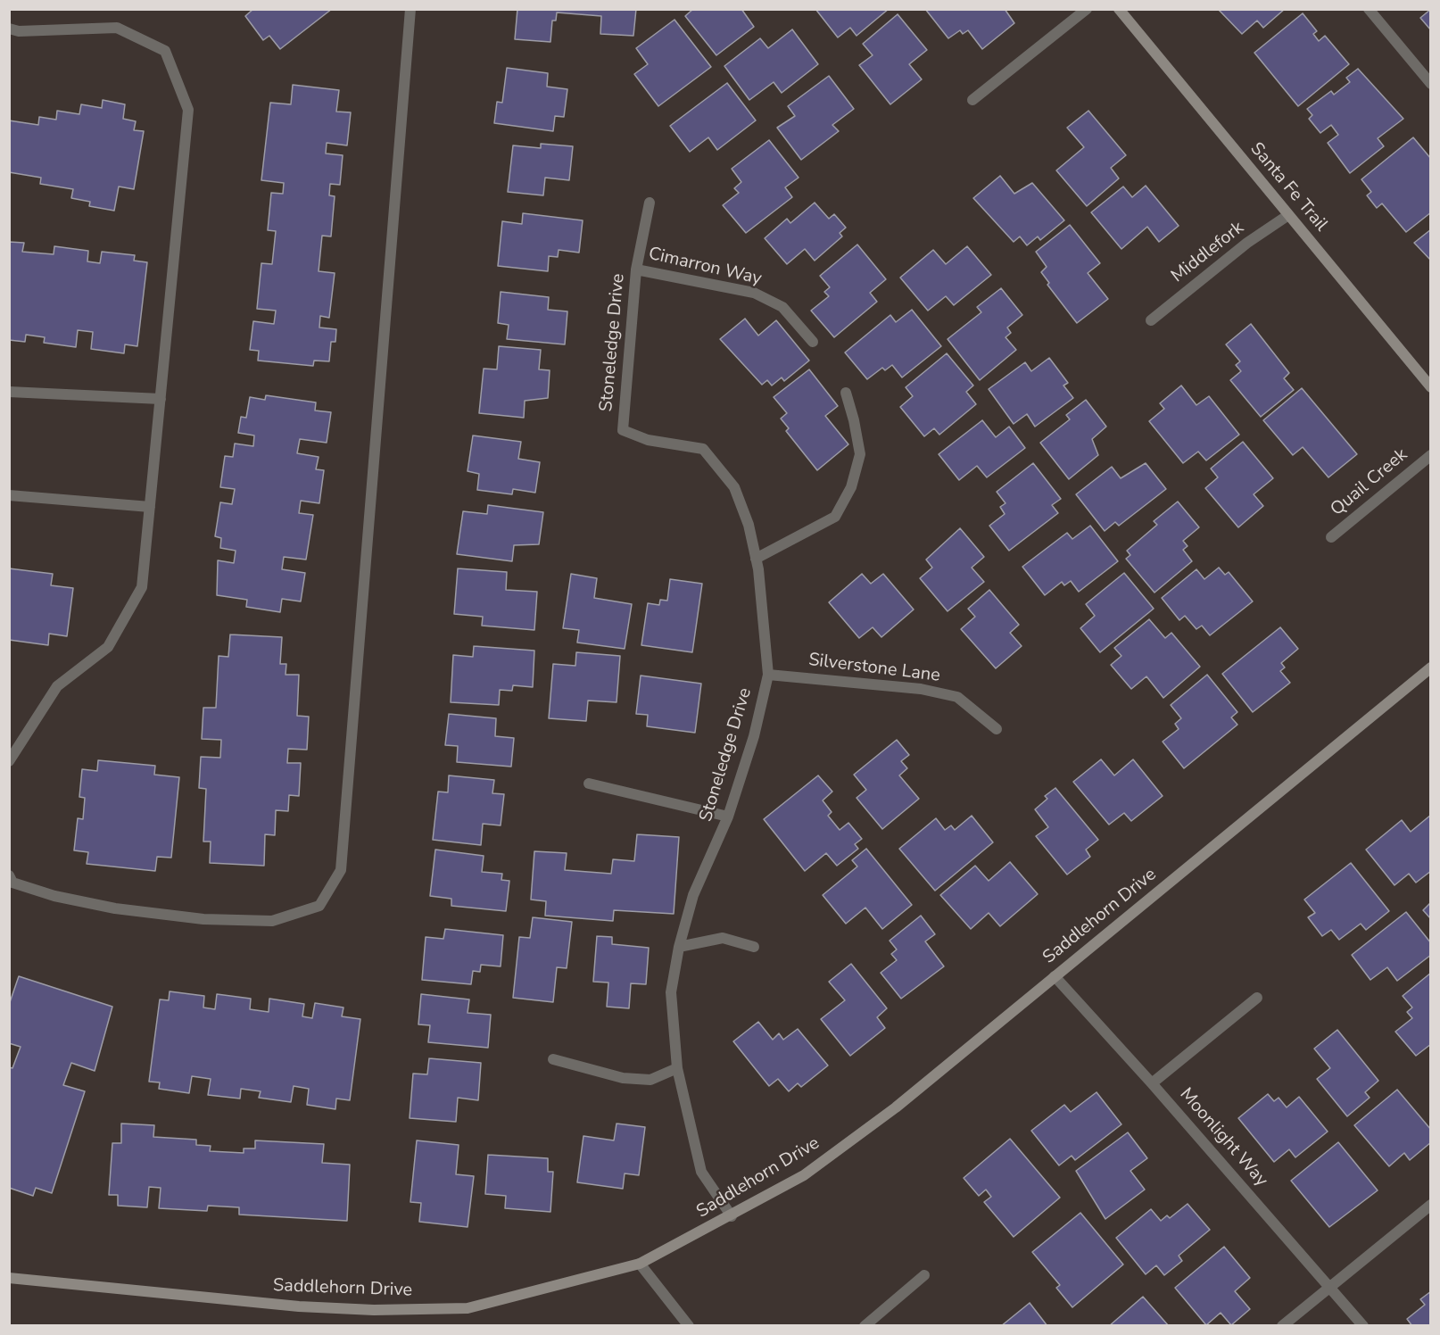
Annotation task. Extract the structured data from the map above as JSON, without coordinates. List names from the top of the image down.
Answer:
{
  "streets": {
    "street": [
      "Santa Fe Trail",
      "Middlefork",
      "Cimarron Way",
      "Stoneledge Drive",
      "Quail Creek",
      "Silverstone Lane",
      "Saddlehorn Drive",
      "Moonlight Way"
    ]
  },
  "crossings": [
    ["Santa Fe Trail", "Middlefork"],
    ["Cimarron Way", "Stoneledge Drive"],
    ["Stoneledge Drive", "Silverstone Lane"],
    ["Stoneledge Drive", "Saddlehorn Drive"],
    ["Saddlehorn Drive", "Moonlight Way"]
  ]
}
